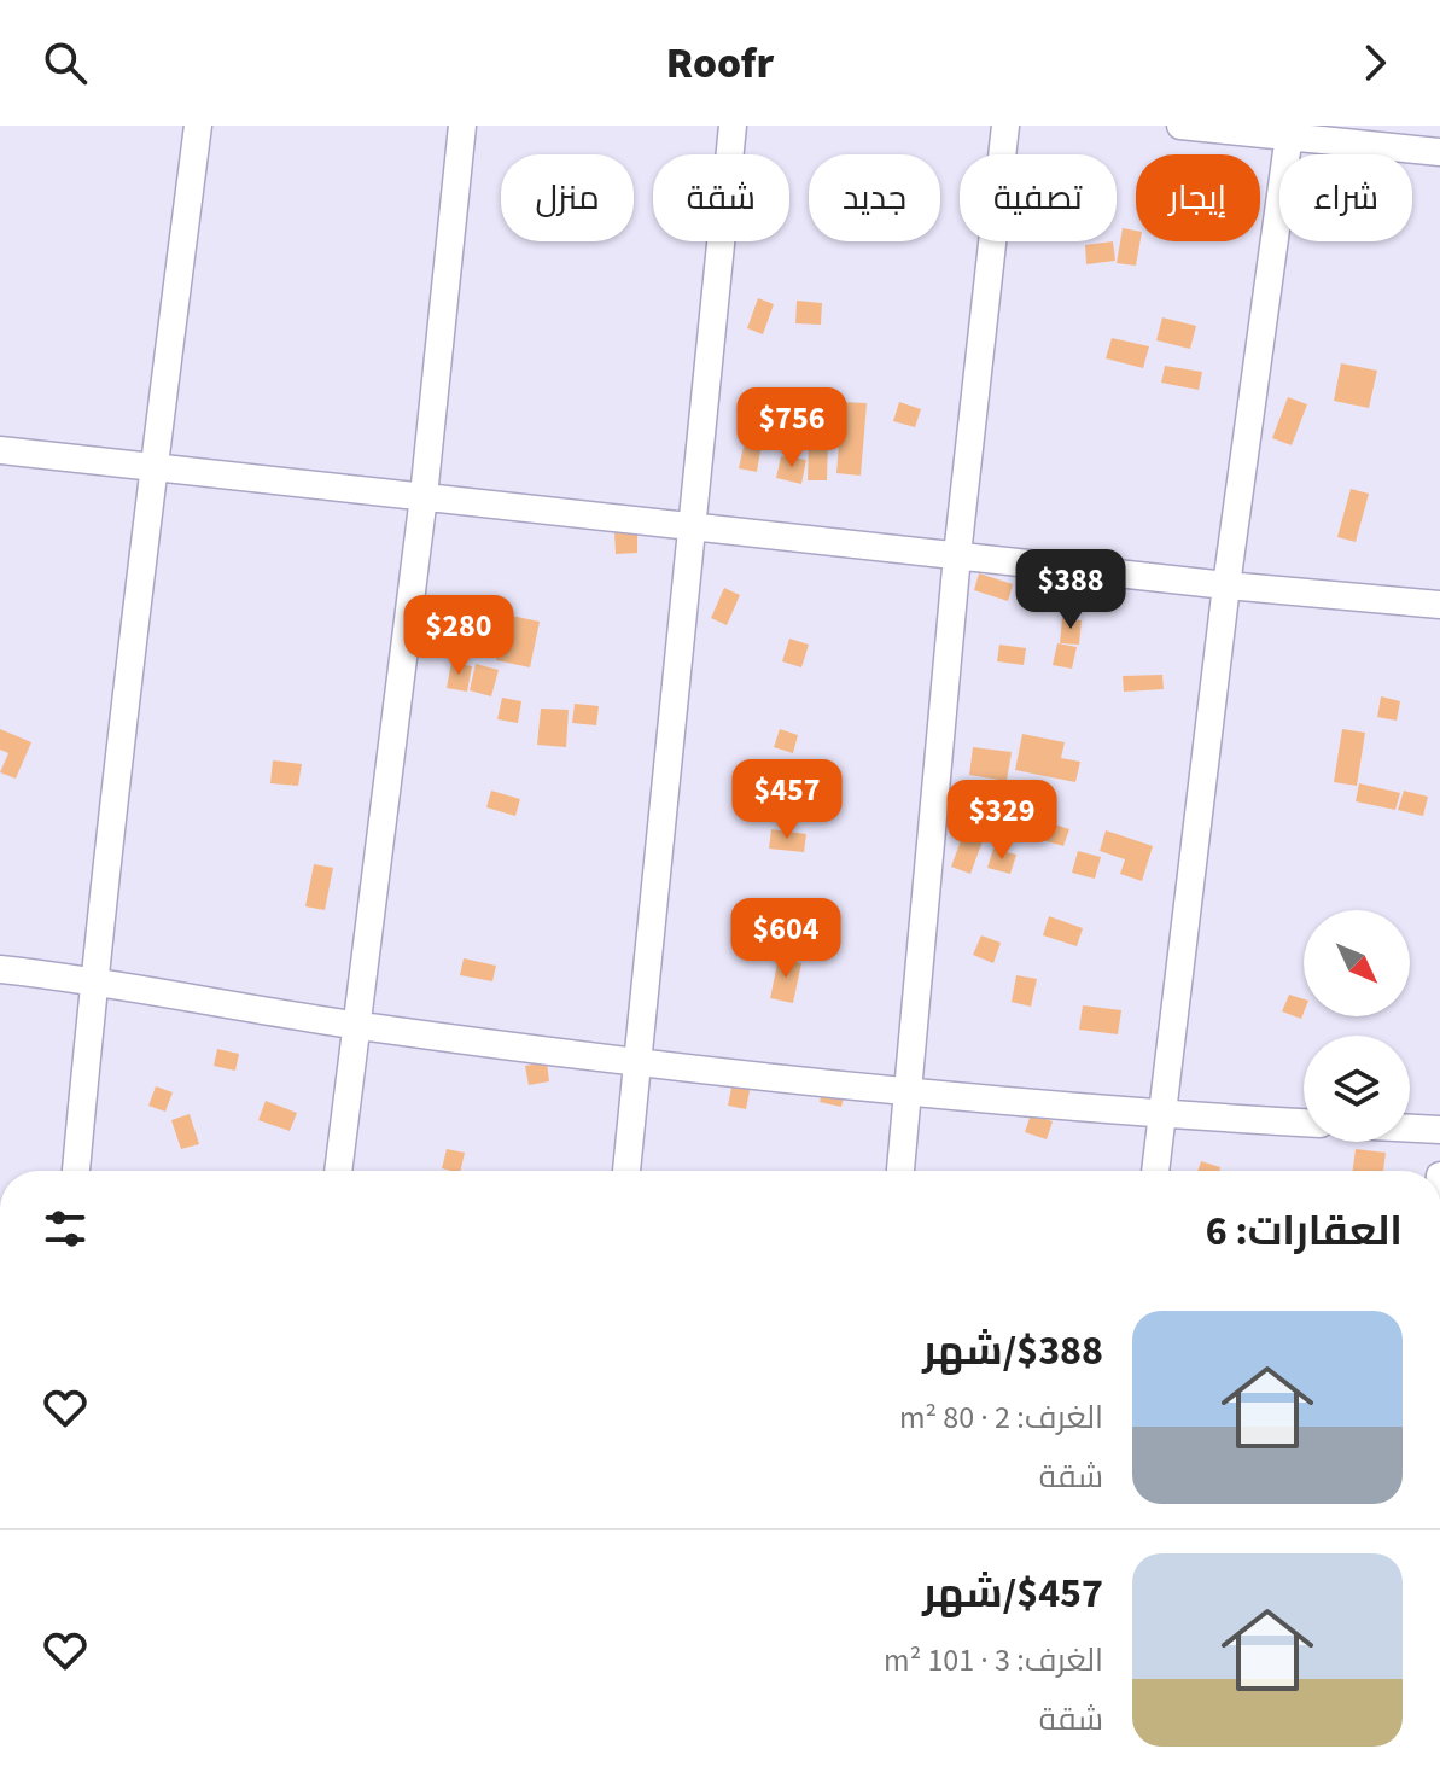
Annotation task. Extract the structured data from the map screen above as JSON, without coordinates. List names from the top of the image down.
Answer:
{
  "north": "bottom right",
  "page": {
    "header": "Roofr",
    "chip": [
      "شراء",
      "إيجار",
      "تصفية",
      "جديد",
      "شقة",
      "منزل"
    ],
    "price": [
      "$756",
      "$388",
      "$280",
      "$457",
      "$329",
      "$604"
    ],
    "heading": "العقارات: 6",
    "list": [
      {
        "name": "$388/شهر",
        "note": "الغرف: 2 · 80 m² · شقة"
      },
      {
        "name": "$457/شهر",
        "note": "الغرف: 3 · 101 m² · شقة"
      }
    ]
  }
}
